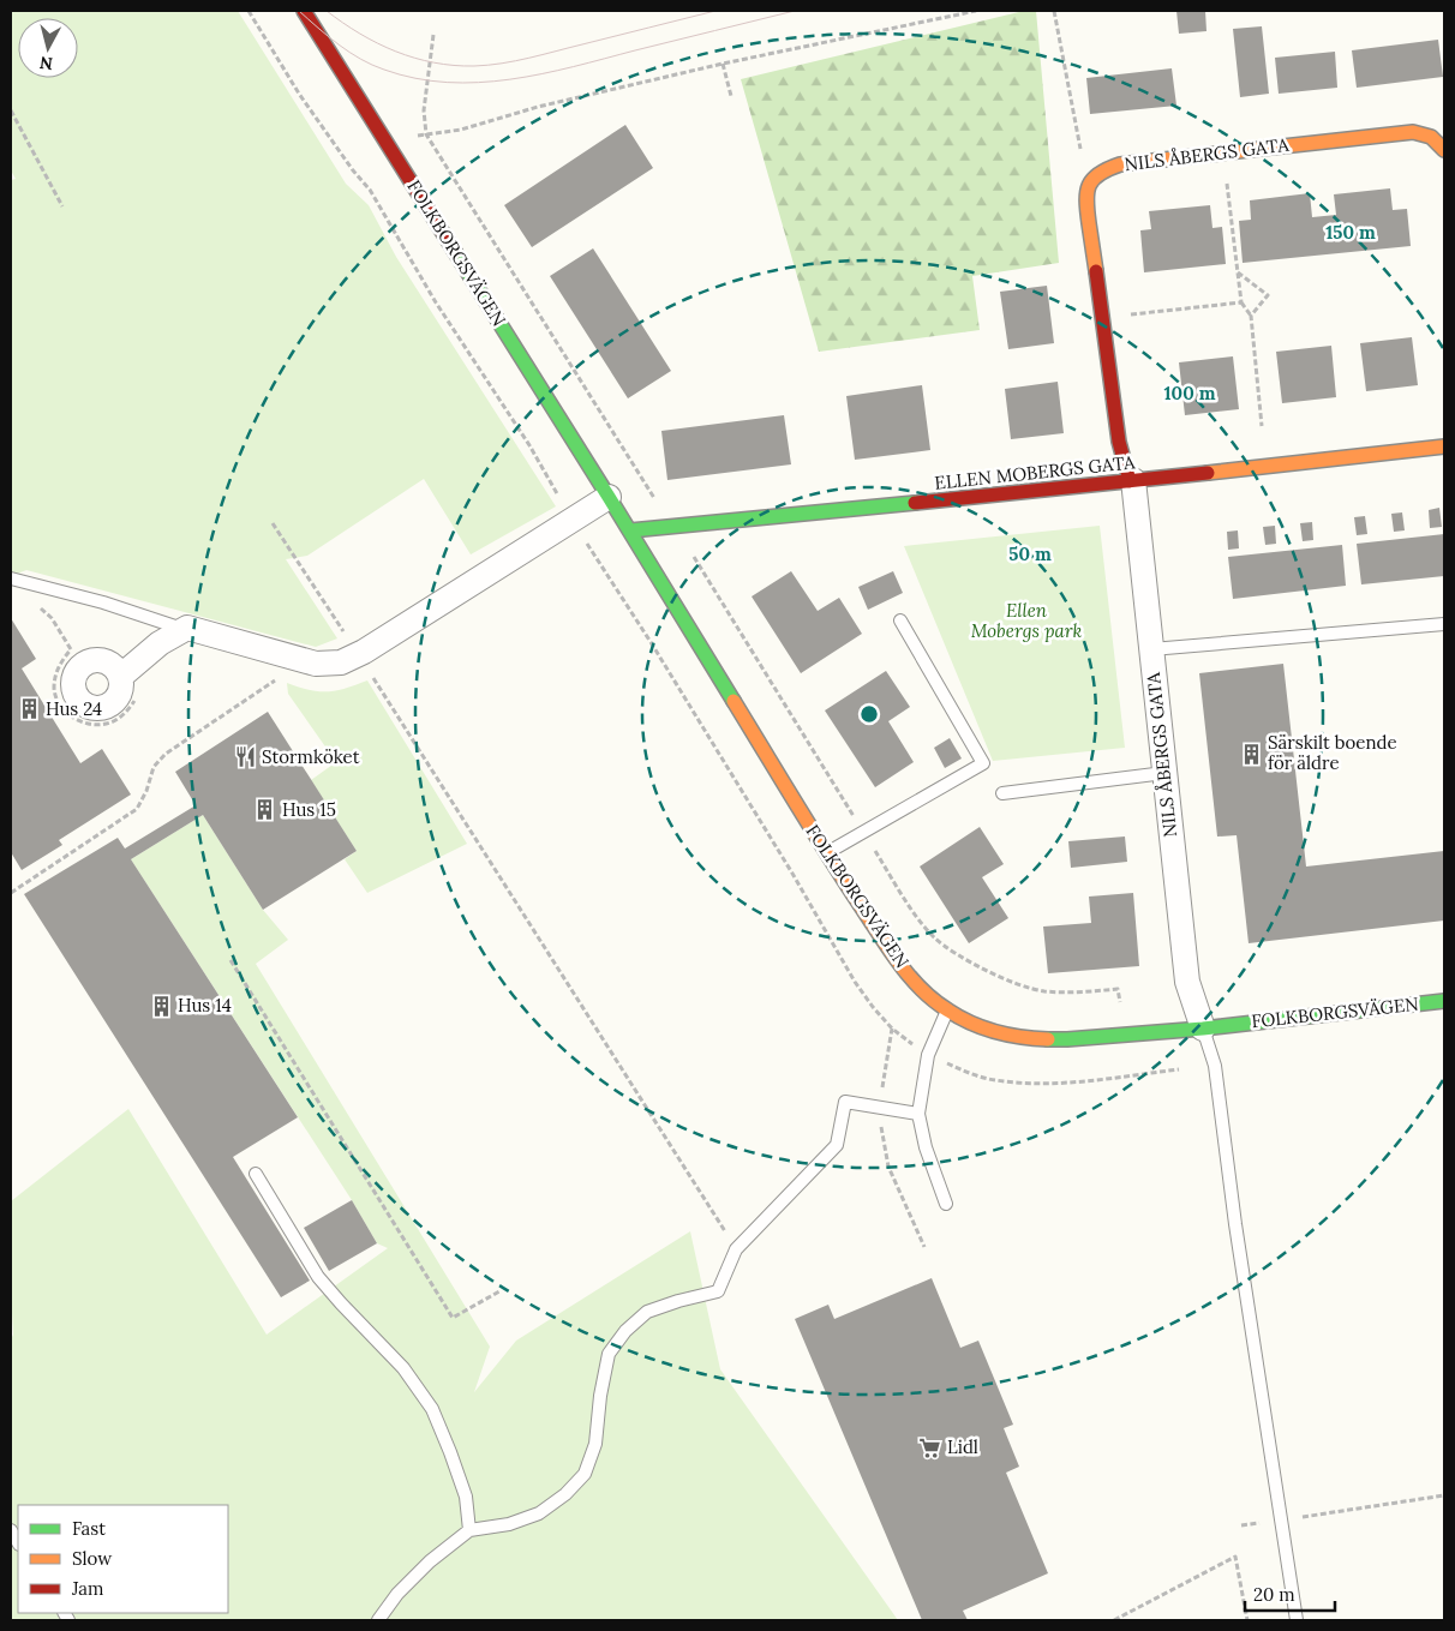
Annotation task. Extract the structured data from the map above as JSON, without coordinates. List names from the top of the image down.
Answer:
{
  "streets": {
    "street": ["NILS ÅBERGS GATA", "FOLKBORGSVÄGEN", "ELLEN MOBERGS GATA"]
  },
  "crossings": [
    ["NILS ÅBERGS GATA", "FOLKBORGSVÄGEN"],
    ["NILS ÅBERGS GATA", "ELLEN MOBERGS GATA"],
    ["FOLKBORGSVÄGEN", "ELLEN MOBERGS GATA"]
  ],
  "parks": ["Ellen Mobergs park"],
  "places": {
    "building": [
      "Hus 24",
      "Särskilt boende för äldre",
      "Hus 15",
      "Hus 14"
    ],
    "restaurant": ["Stormköket"],
    "supermarket": ["Lidl"]
  },
  "legend": ["Fast", "Slow", "Jam"],
  "scale_bar": "20 m",
  "north": "bottom",
  "rings": ["150 m", "100 m", "50 m"]
}
